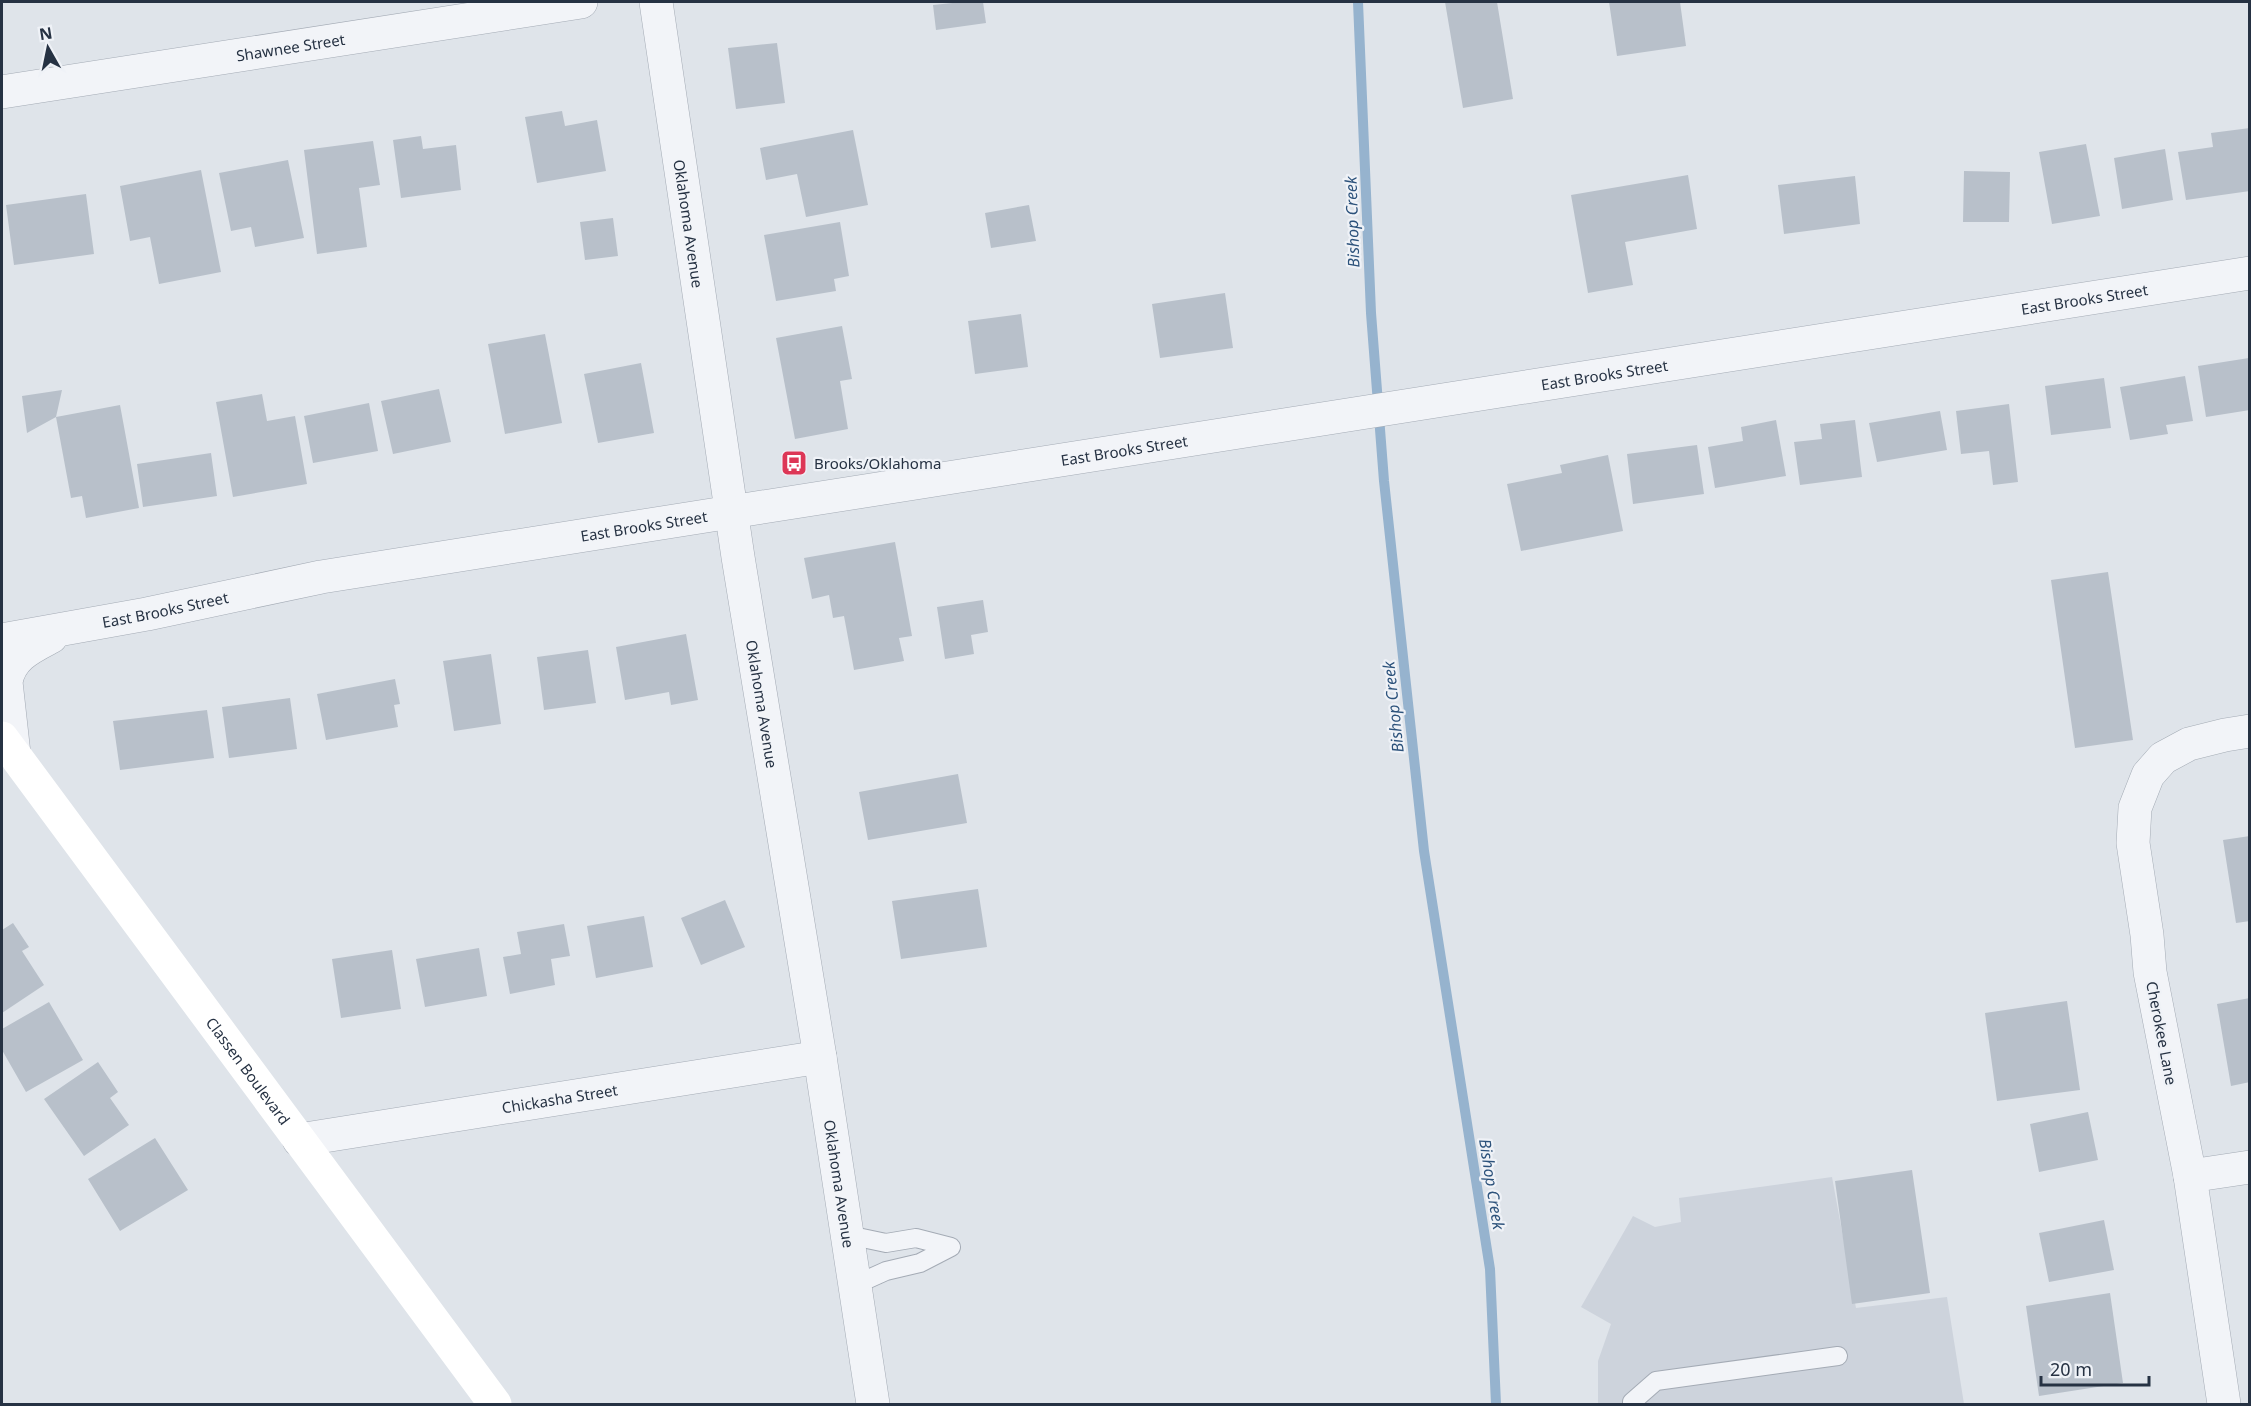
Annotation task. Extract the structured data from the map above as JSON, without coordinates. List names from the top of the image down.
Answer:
{
  "streets": {
    "main road": ["Classen Boulevard"],
    "street": [
      "Shawnee Street",
      "Oklahoma Avenue",
      "East Brooks Street",
      "Cherokee Lane",
      "Chickasha Street"
    ]
  },
  "crossings": [
    ["Oklahoma Avenue", "East Brooks Street"],
    ["Oklahoma Avenue", "Chickasha Street"],
    ["Classen Boulevard", "Chickasha Street"]
  ],
  "water": ["Bishop Creek"],
  "places": {
    "bus stop": ["Brooks/Oklahoma"]
  },
  "scale_bar": "20 m",
  "north": "top"
}
